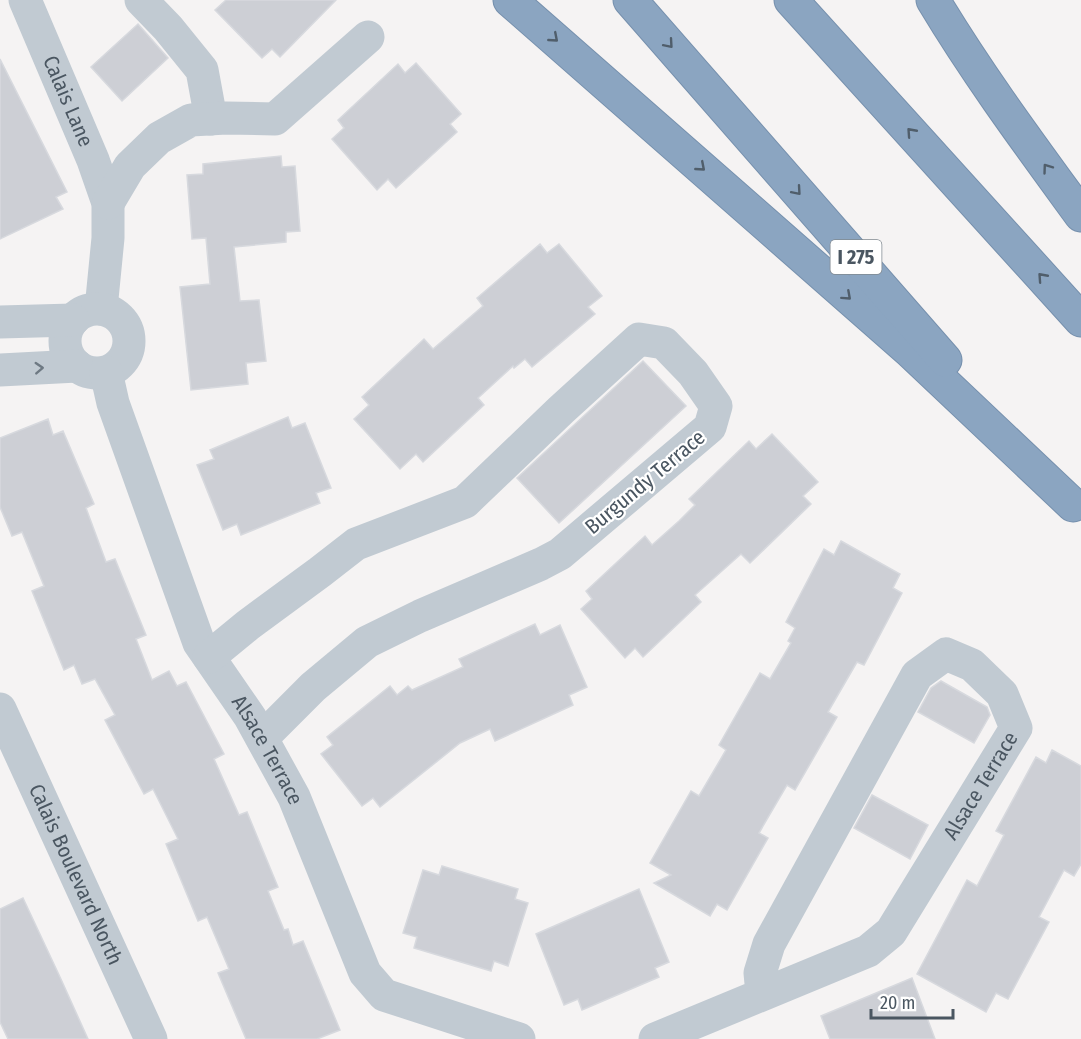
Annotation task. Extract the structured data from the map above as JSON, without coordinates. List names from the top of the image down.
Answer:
{
  "streets": {
    "highway": ["I 275"],
    "street": [
      "Calais Lane",
      "Burgundy Terrace",
      "Alsace Terrace",
      "Calais Boulevard North"
    ]
  },
  "crossings": [
    ["Calais Lane", "Alsace Terrace"],
    ["Burgundy Terrace", "Alsace Terrace"]
  ],
  "scale_bar": "20 m"
}
